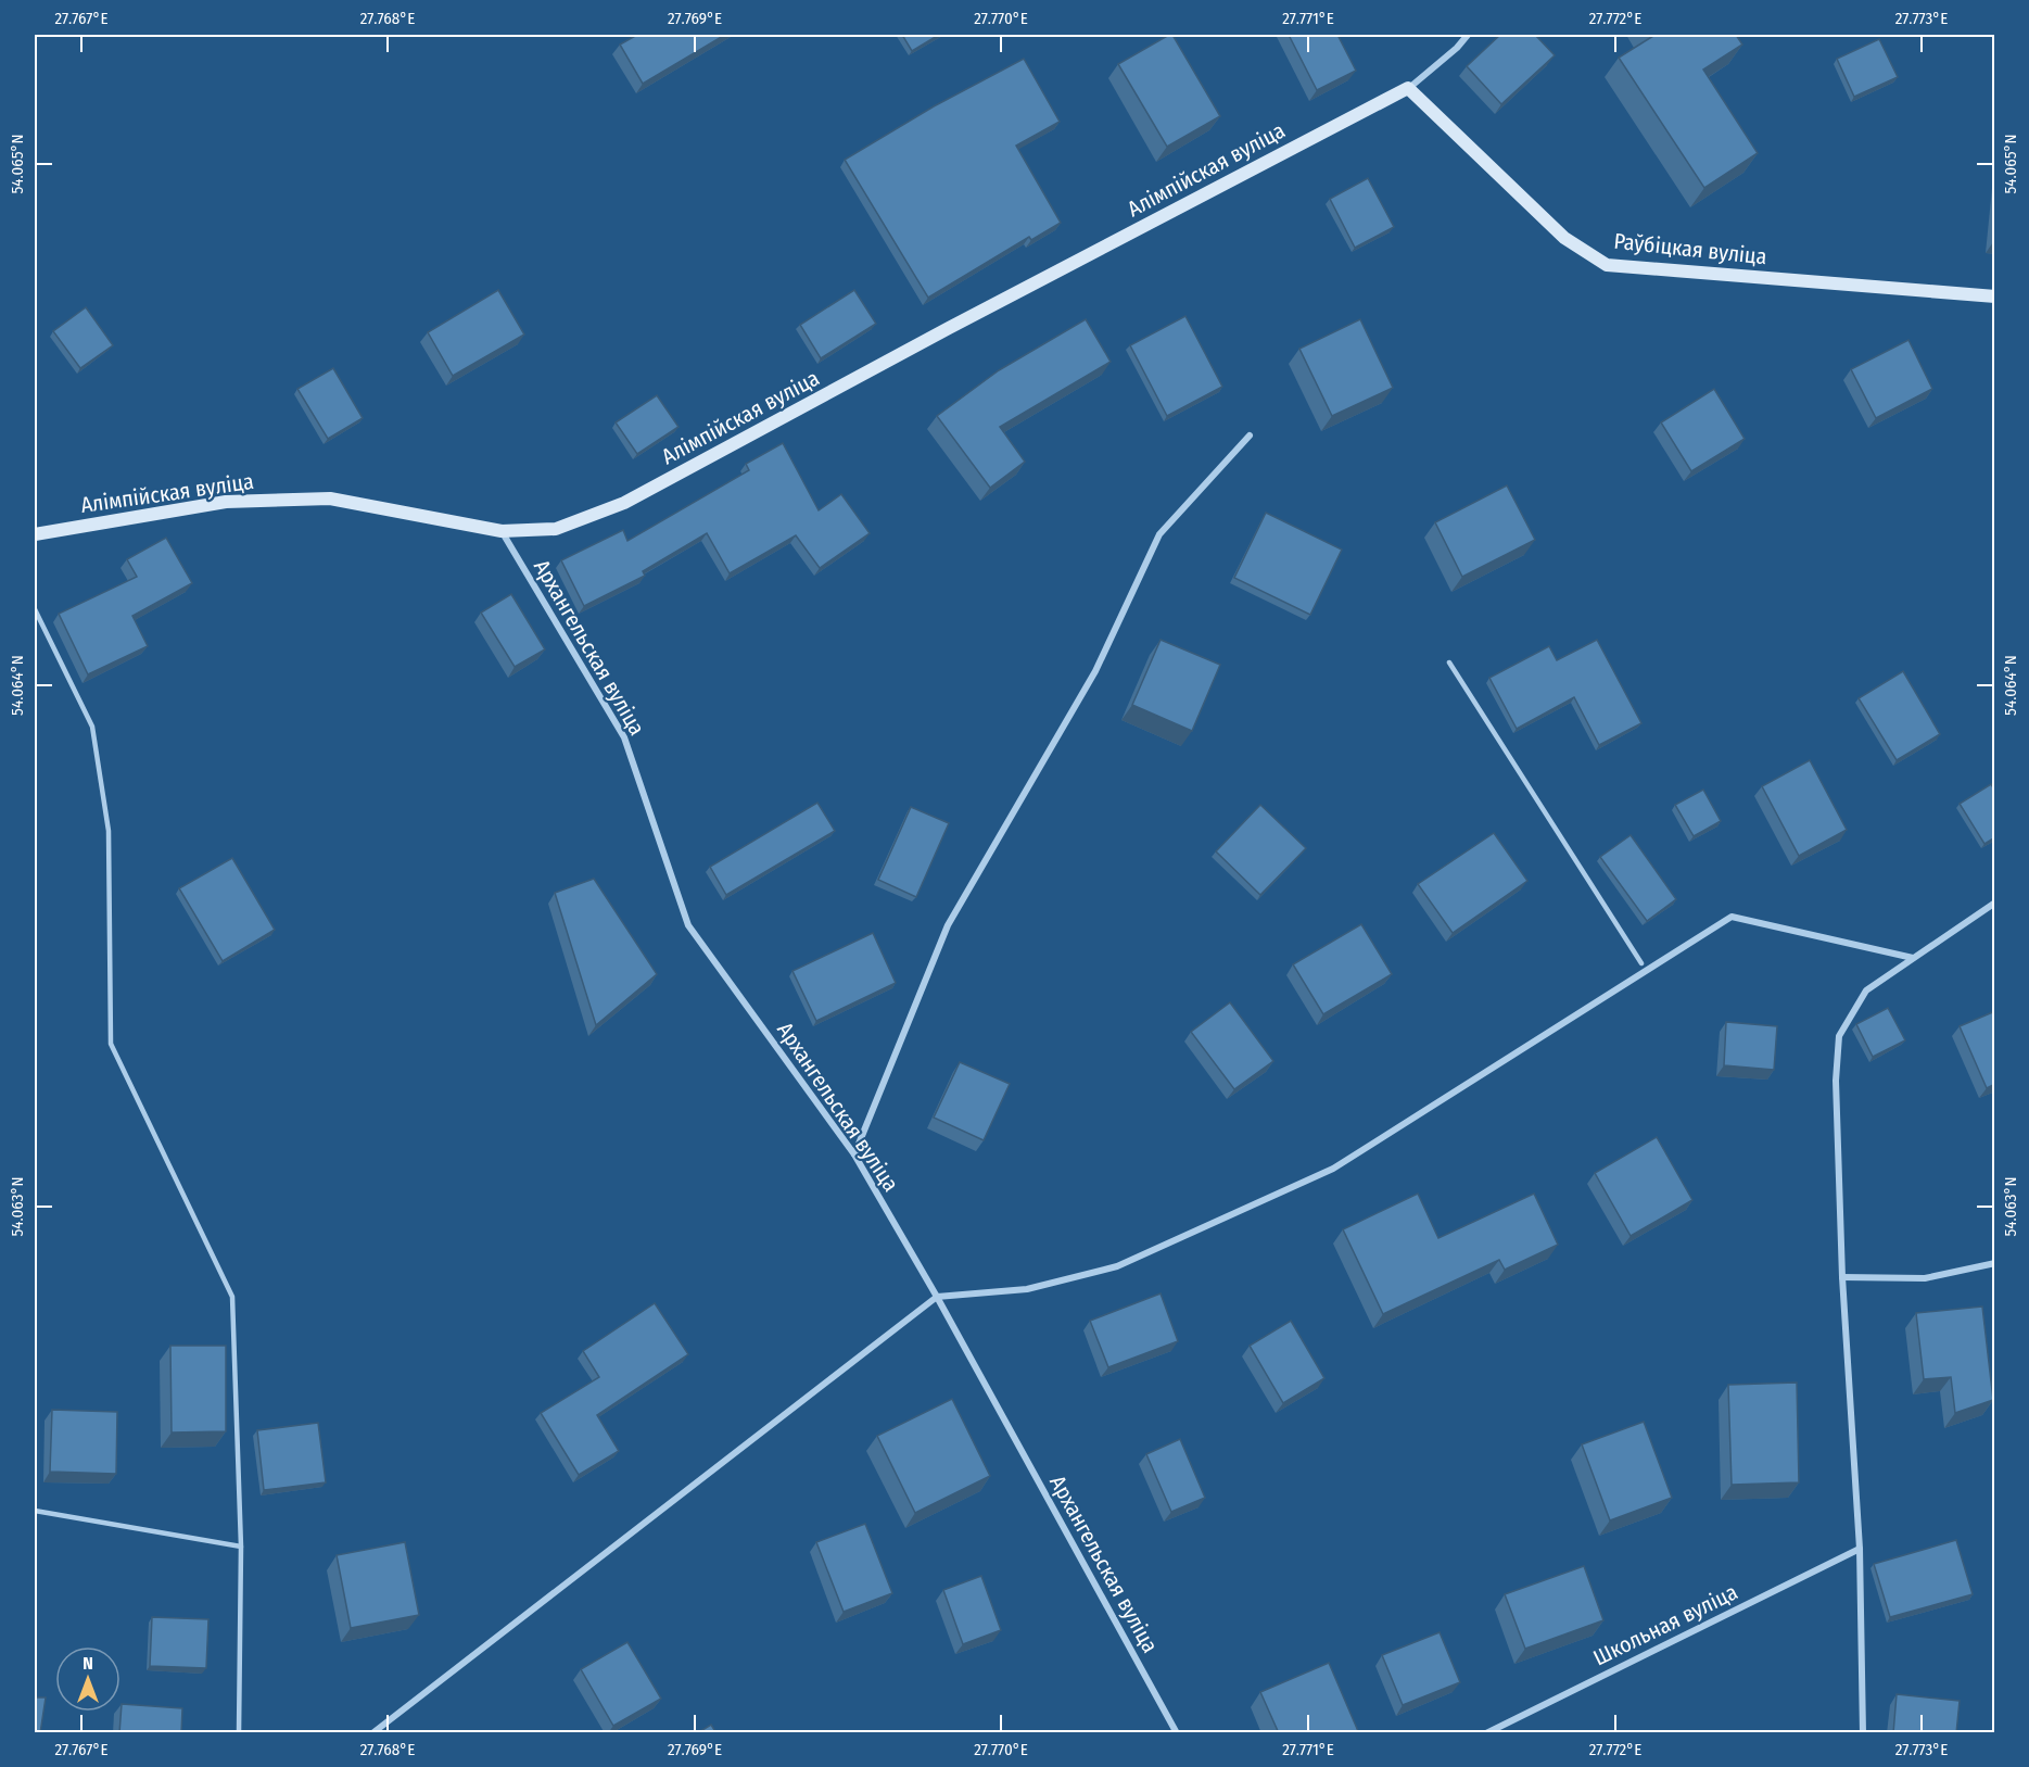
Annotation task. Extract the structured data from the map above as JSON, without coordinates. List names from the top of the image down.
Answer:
{
  "streets": {
    "street": [
      "Алімпійская вуліца",
      "Раўбіцкая вуліца",
      "Архангельская вуліца",
      "Школьная вуліца"
    ]
  },
  "crossings": [
    ["Алімпійская вуліца", "Раўбіцкая вуліца"],
    ["Алімпійская вуліца", "Архангельская вуліца"]
  ],
  "north": "top",
  "coordinates": [
    "27.767°E",
    "27.768°E",
    "27.769°E",
    "27.770°E",
    "27.771°E",
    "27.772°E",
    "27.773°E",
    "54.065°N",
    "54.064°N",
    "54.063°N"
  ]
}
